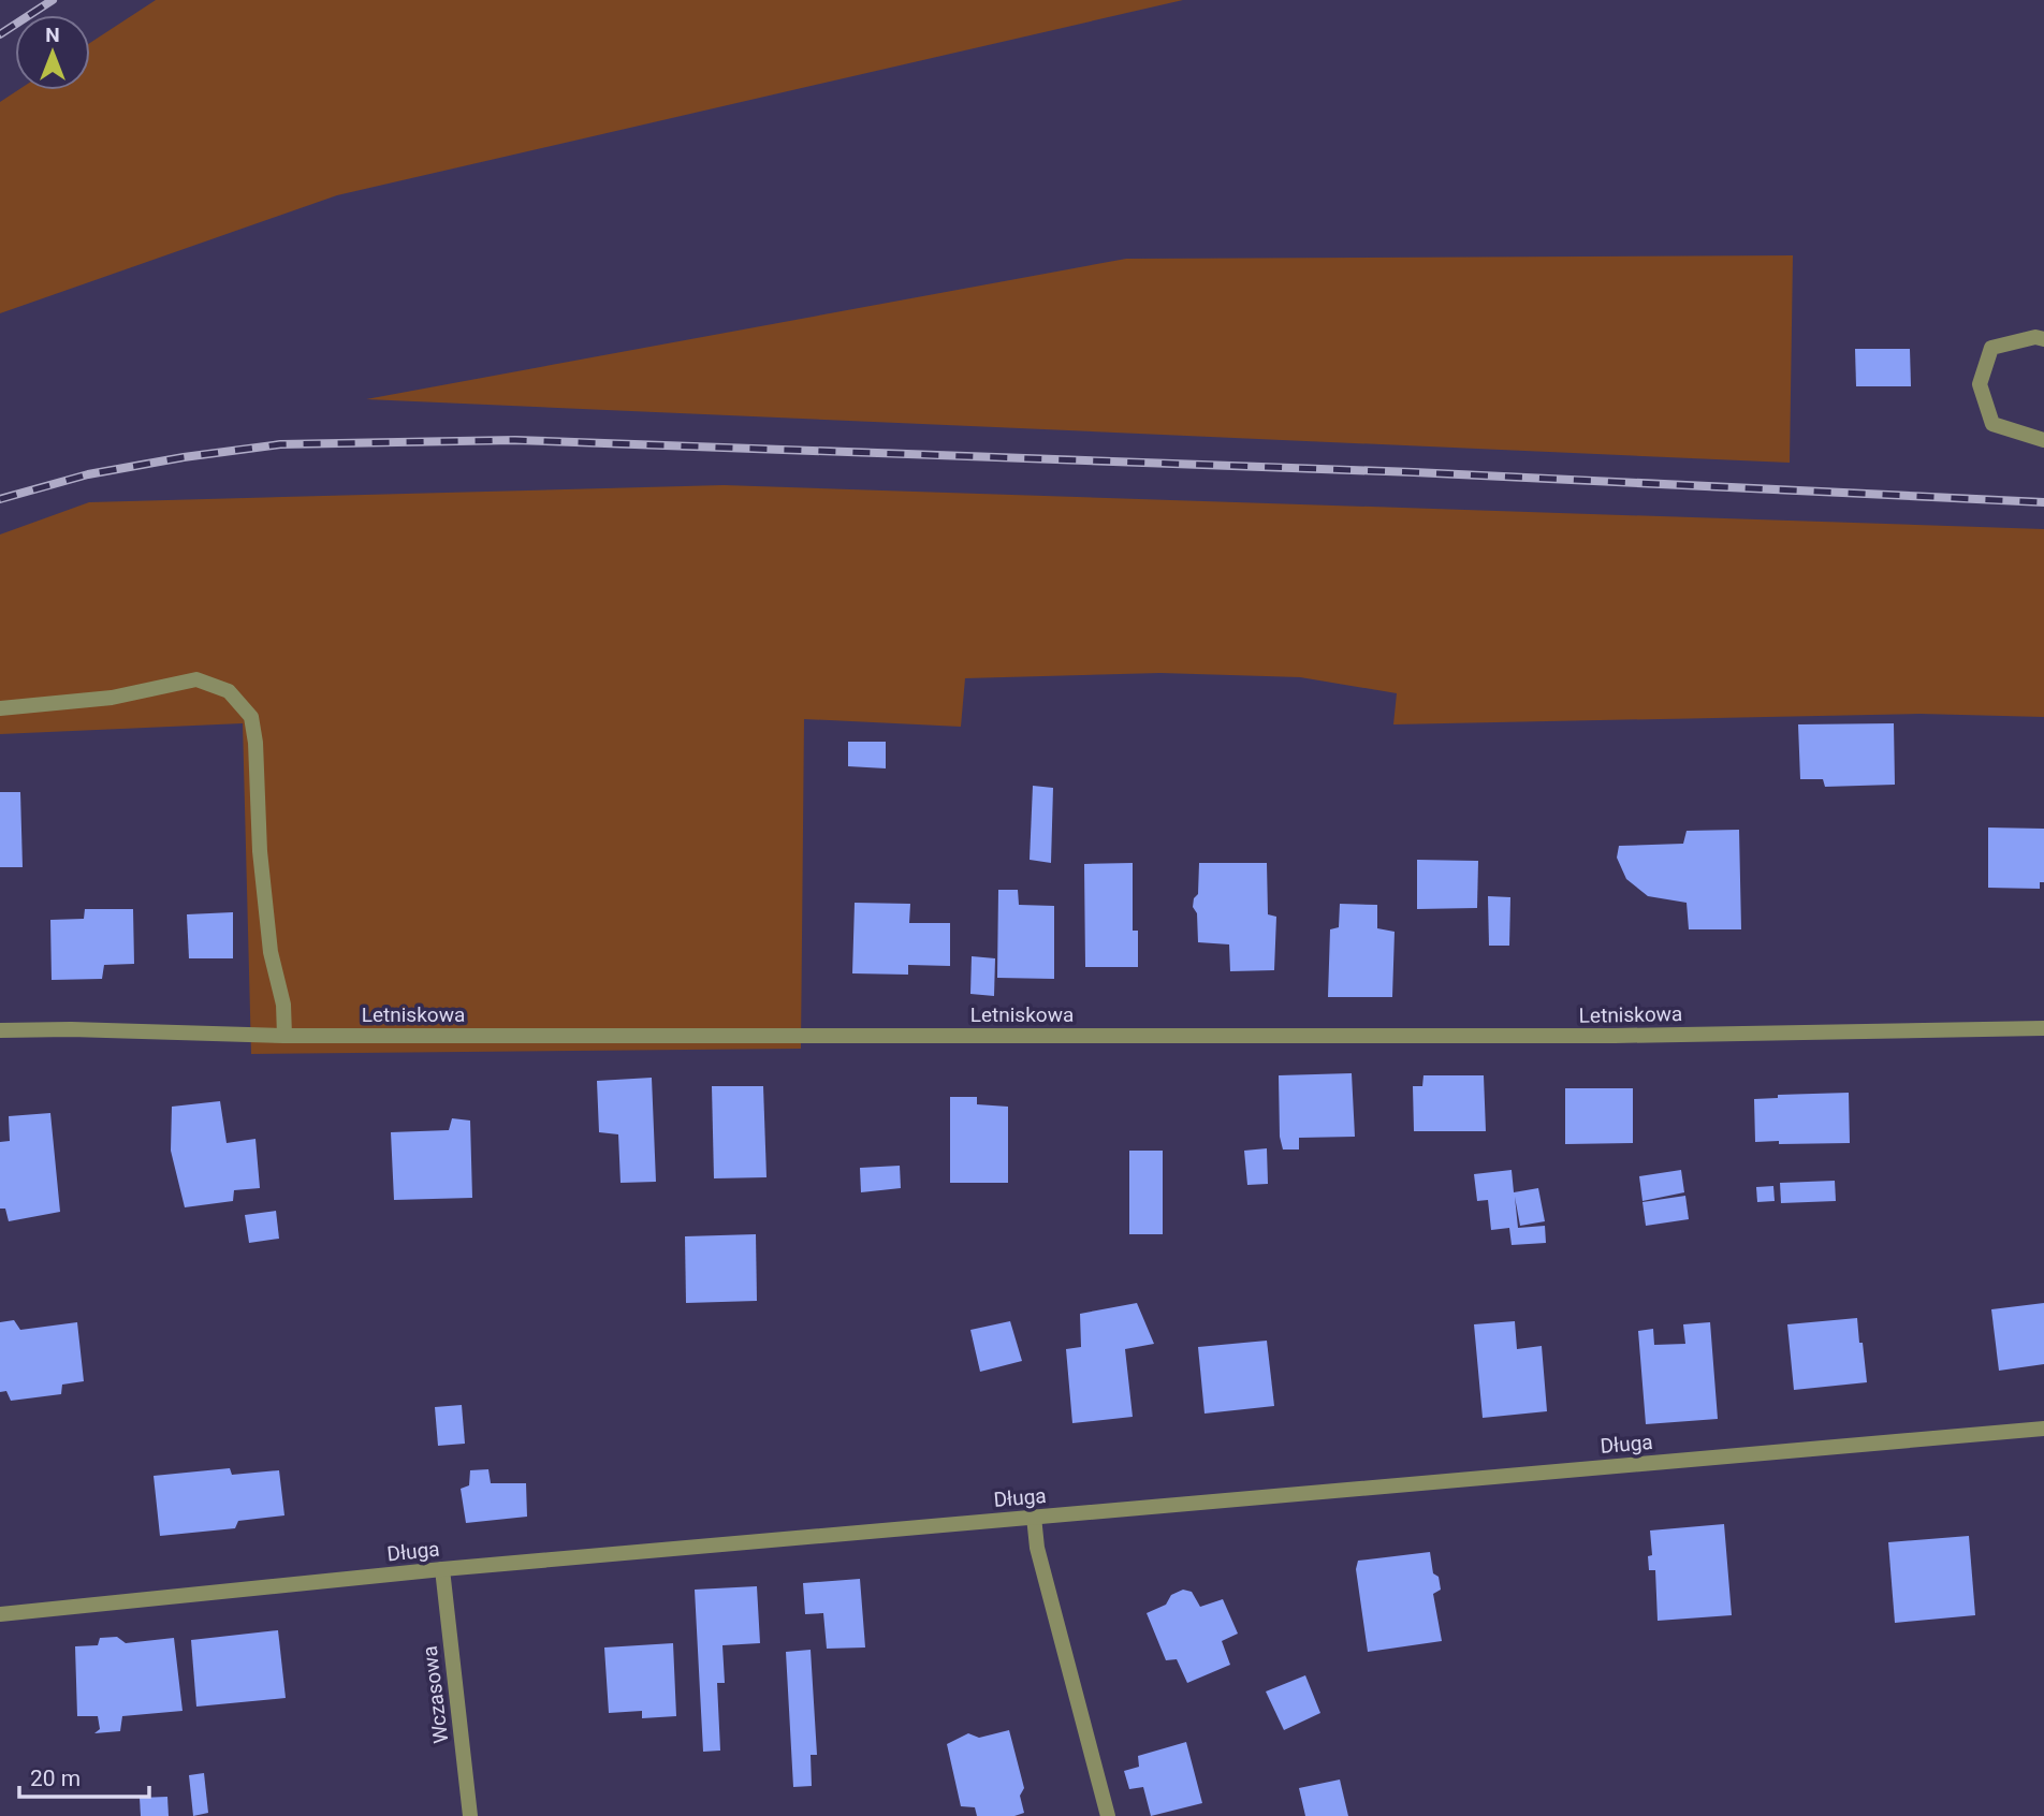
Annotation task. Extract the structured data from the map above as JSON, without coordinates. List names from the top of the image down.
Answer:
{
  "streets": {
    "street": ["Letniskowa", "Długa", "Wczasowa"]
  },
  "crossings": [
    ["Długa", "Wczasowa"]
  ],
  "scale_bar": "20 m",
  "north": "top"
}
